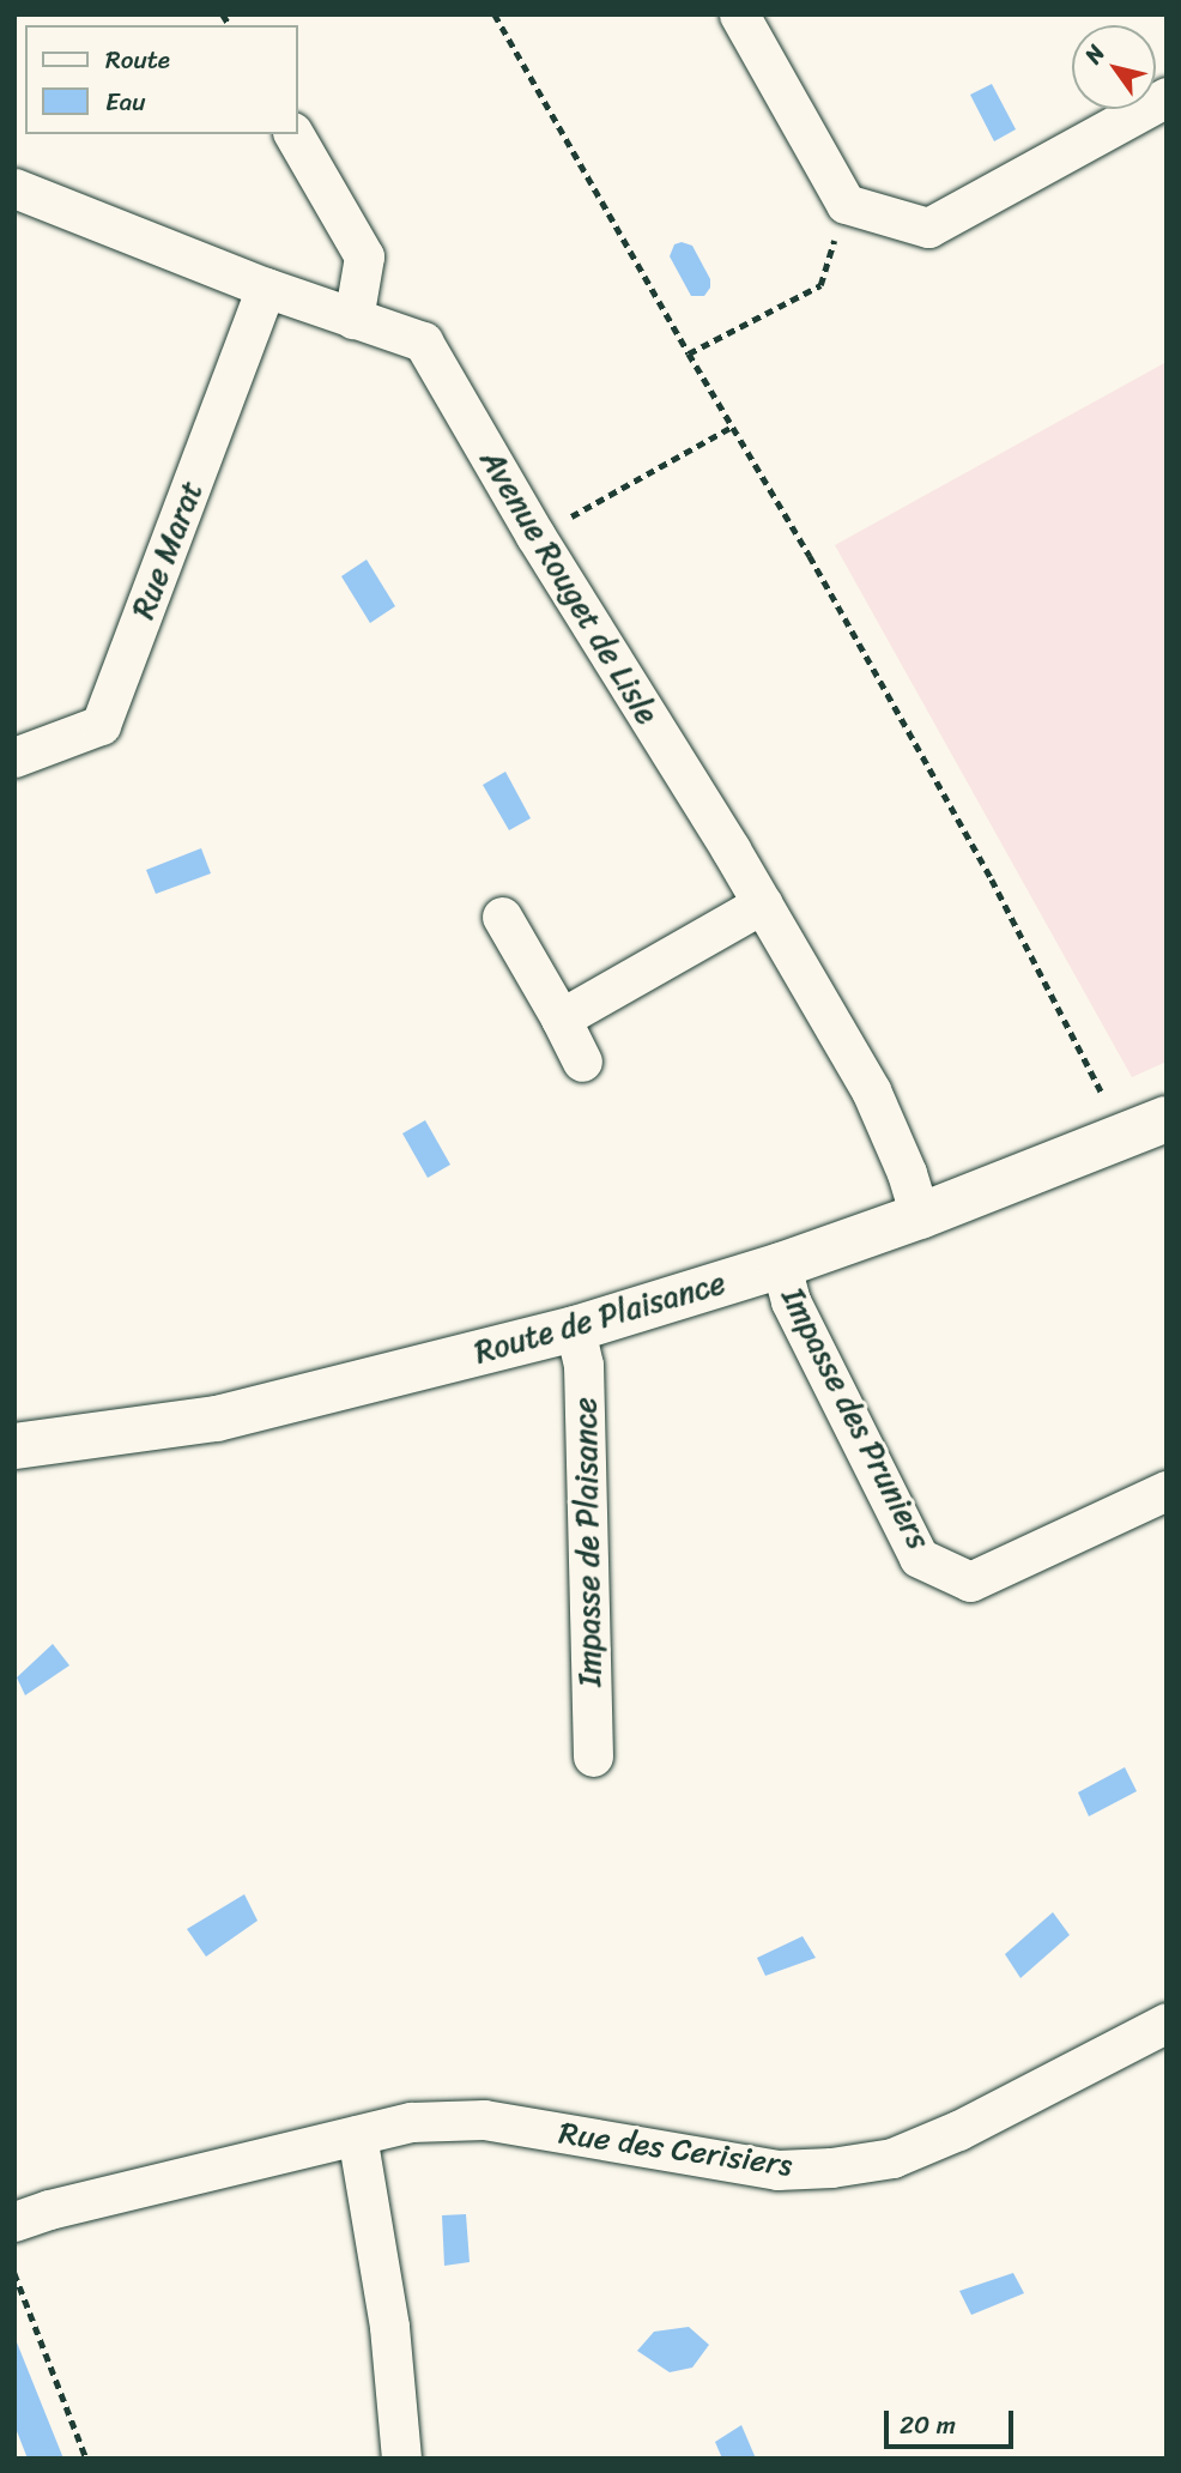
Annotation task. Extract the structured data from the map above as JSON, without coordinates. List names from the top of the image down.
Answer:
{
  "streets": {
    "main road": ["Route de Plaisance"],
    "street": [
      "Rue Marat",
      "Avenue Rouget de Lisle",
      "Impasse des Pruniers",
      "Impasse de Plaisance",
      "Rue des Cerisiers"
    ]
  },
  "crossings": [
    ["Rue Marat", "Avenue Rouget de Lisle"],
    ["Avenue Rouget de Lisle", "Route de Plaisance"],
    ["Route de Plaisance", "Impasse des Pruniers"],
    ["Route de Plaisance", "Impasse de Plaisance"]
  ],
  "legend": ["Route", "Eau"],
  "scale_bar": "20 m",
  "north": "top left"
}
